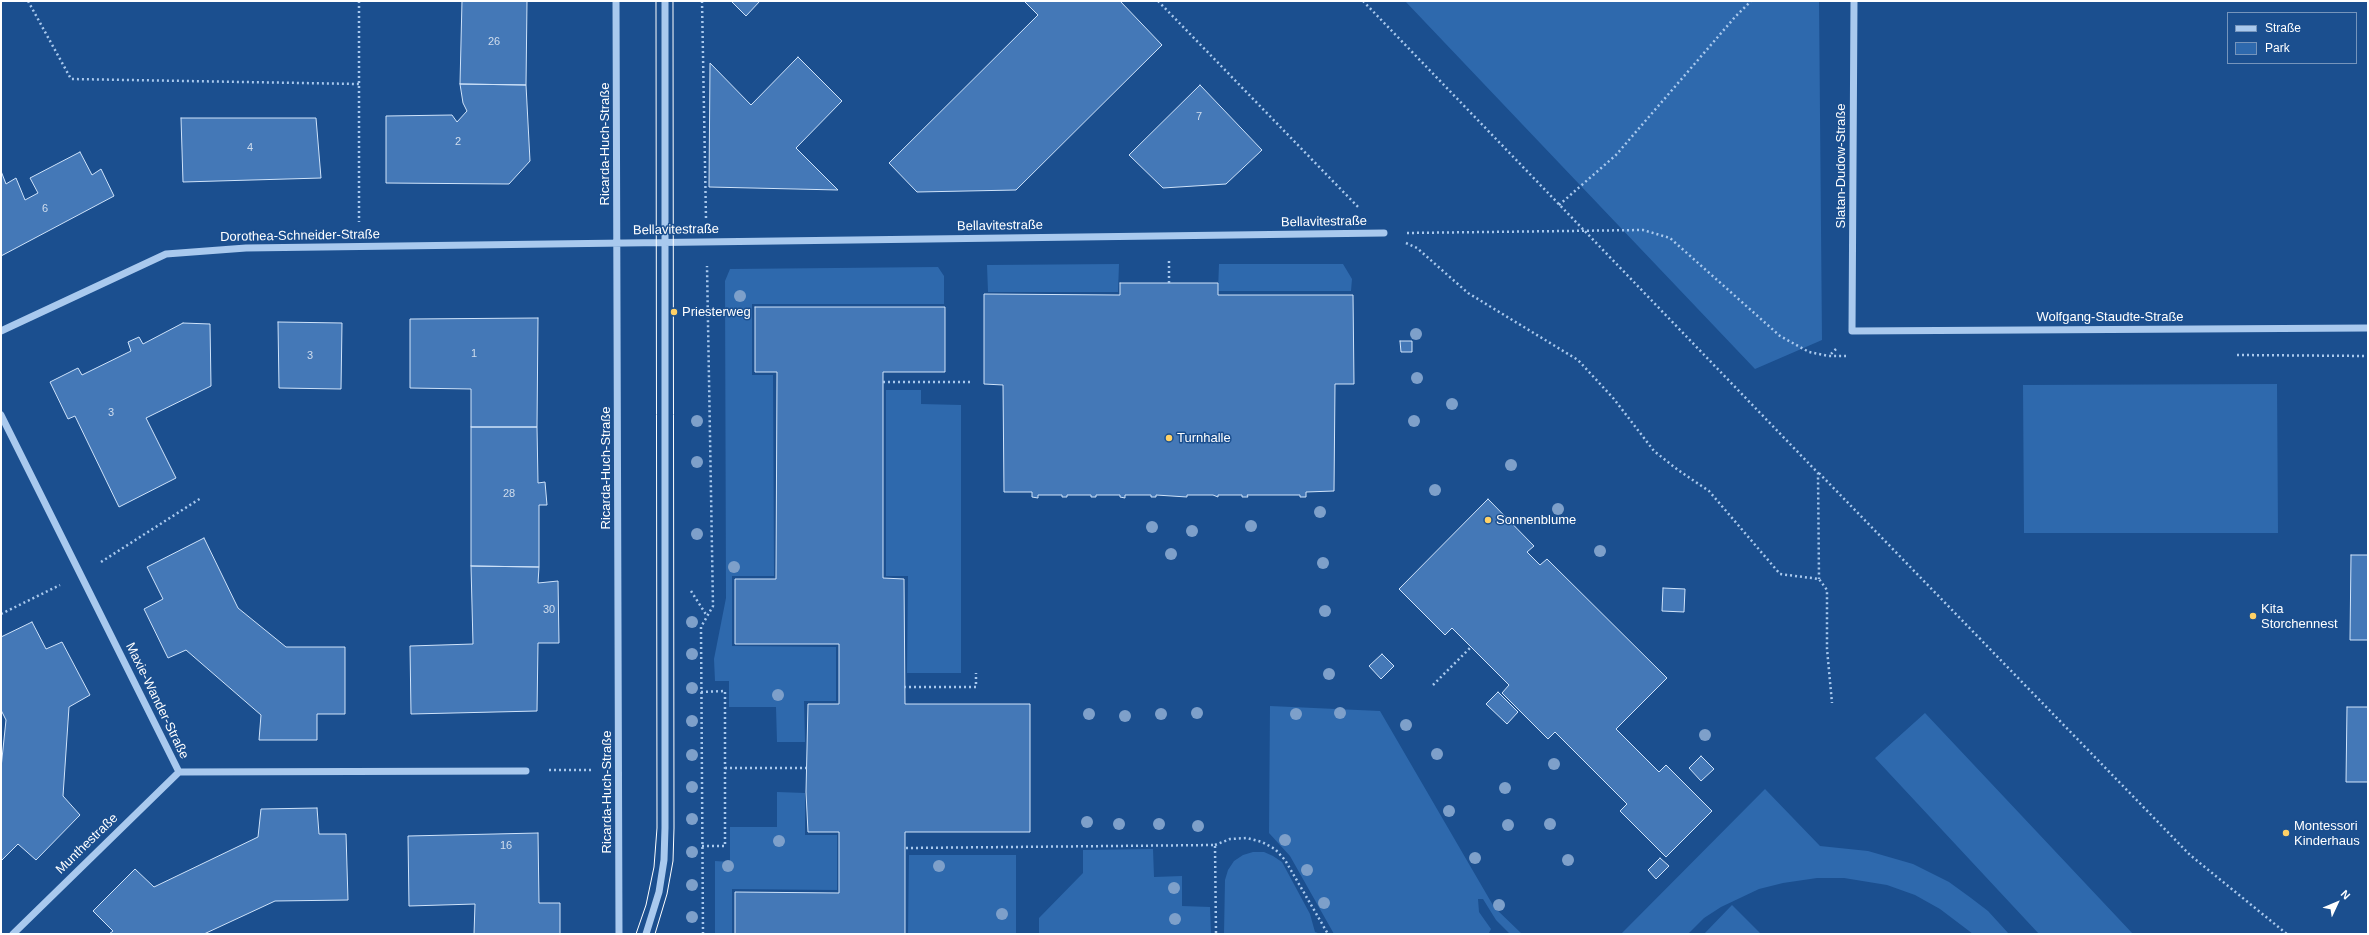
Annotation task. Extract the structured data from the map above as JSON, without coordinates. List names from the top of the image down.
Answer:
{
  "streets": {
    "street": [
      "Ricarda-Huch-Straße",
      "Slatan-Dudow-Straße",
      "Bellavitestraße",
      "Dorothea-Schneider-Straße",
      "Wolfgang-Staudte-Straße",
      "Maxie-Wander-Straße",
      "Munthestraße"
    ]
  },
  "crossings": [
    ["Ricarda-Huch-Straße", "Bellavitestraße"],
    ["Ricarda-Huch-Straße", "Dorothea-Schneider-Straße"],
    ["Slatan-Dudow-Straße", "Wolfgang-Staudte-Straße"],
    ["Bellavitestraße", "Dorothea-Schneider-Straße"],
    ["Maxie-Wander-Straße", "Munthestraße"]
  ],
  "places": [
    "Priesterweg",
    "Turnhalle",
    "Sonnenblume",
    "Kita Storchennest",
    "Montessori Kinderhaus"
  ],
  "house_numbers": [
    "26",
    "7",
    "2",
    "4",
    "6",
    "1",
    "3",
    "3",
    "28",
    "30",
    "16"
  ],
  "legend": ["Straße", "Park"],
  "north": "top right"
}
